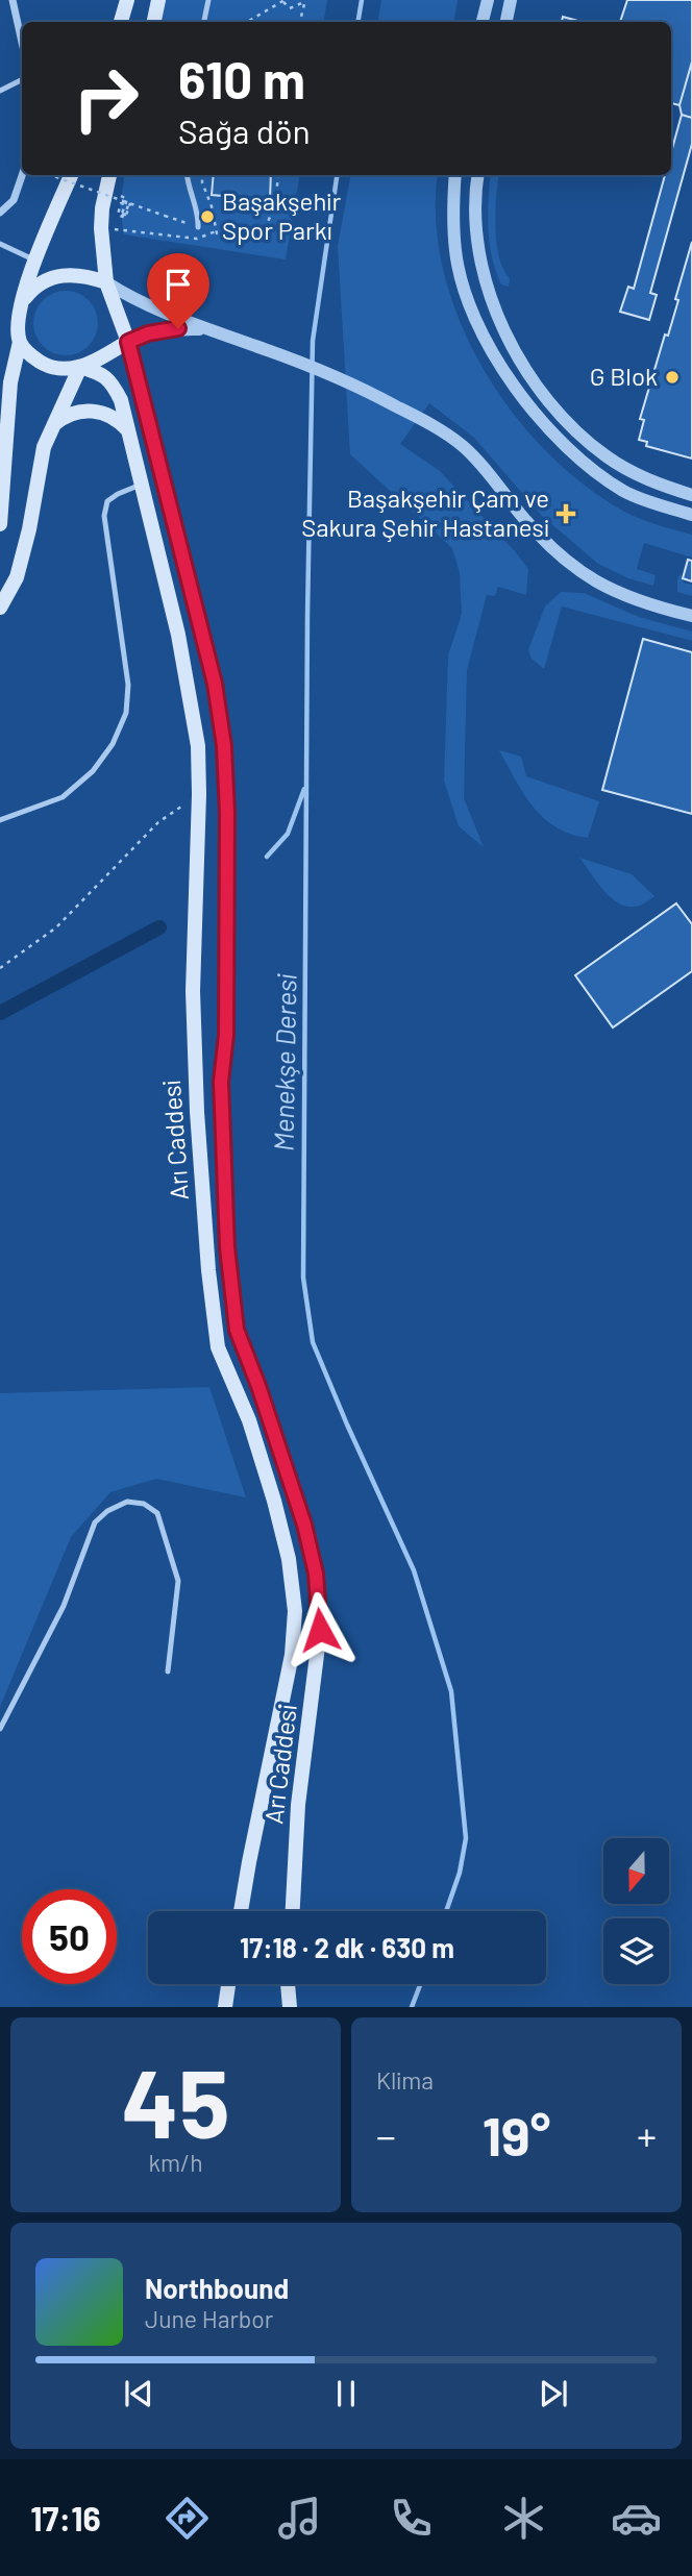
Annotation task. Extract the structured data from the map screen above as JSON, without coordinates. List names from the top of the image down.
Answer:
{
  "streets": {
    "main road": ["Arı Caddesi"]
  },
  "water": ["Menekşe Deresi"],
  "places": {
    "other": ["Başakşehir Spor Parkı", "G Blok"],
    "health": ["Başakşehir Çam ve Sakura Şehir Hastanesi"]
  },
  "north": "bottom",
  "page": {
    "turn": ["610 m", "Sağa dön"],
    "limit": "50",
    "trip": "17:18 · 2 dk · 630 m",
    "tile": [
      ["45", "km/h"],
      "Klima"
    ],
    "heat": ["−", "19°", "+"],
    "song": ["Northbound", "June Harbor"],
    "tabs": "17:16"
  }
}
